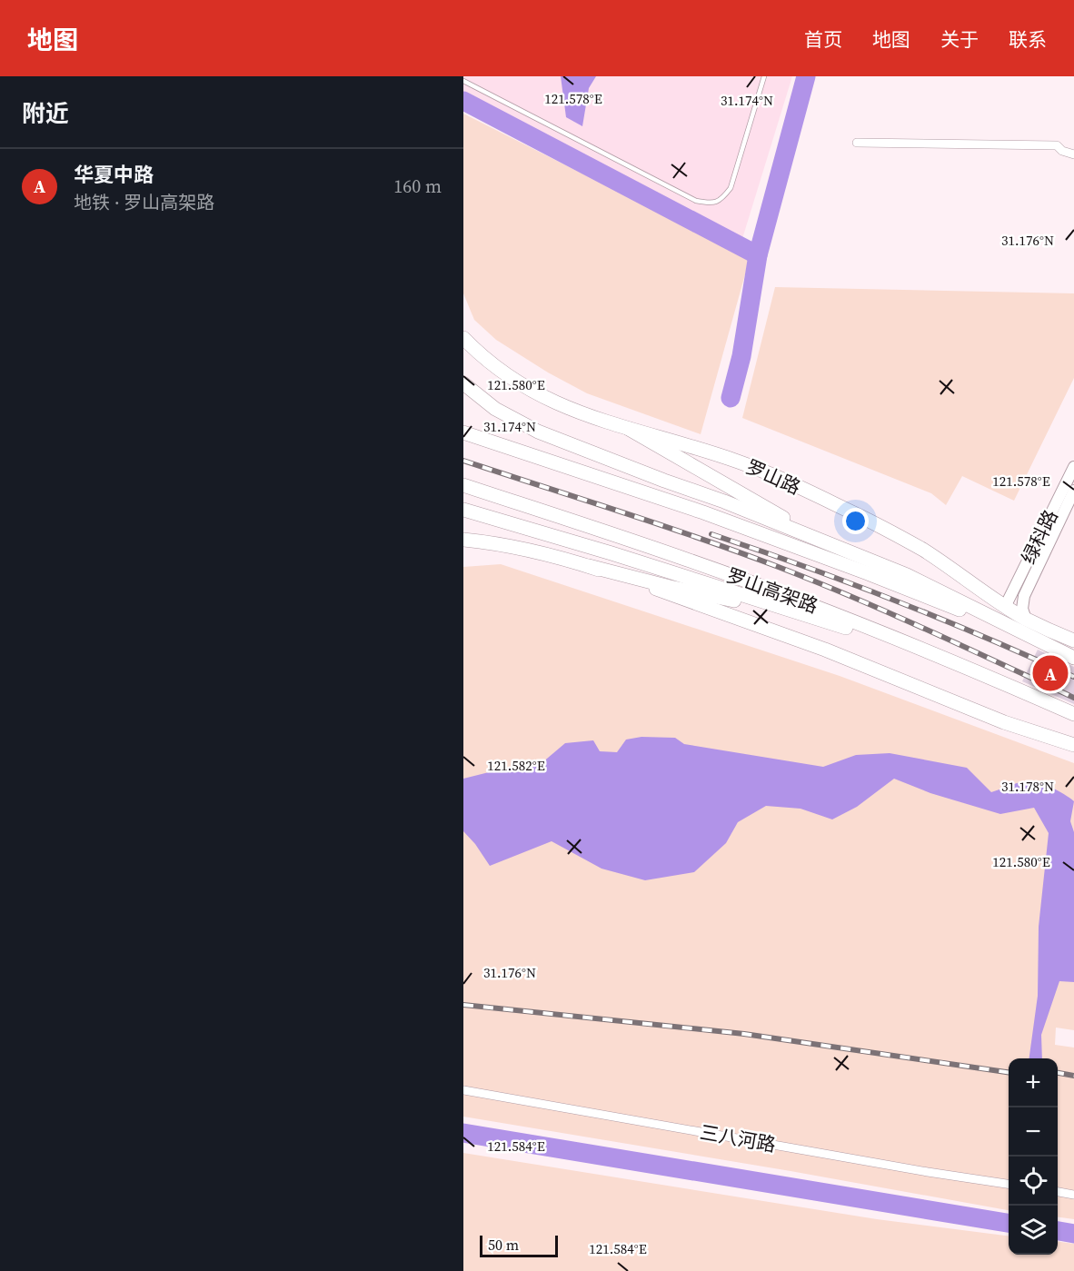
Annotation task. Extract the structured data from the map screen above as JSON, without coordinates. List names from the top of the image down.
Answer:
{
  "streets": {
    "main road": ["罗山路", "罗山高架路"],
    "street": ["绿科路", "三八河路"]
  },
  "crossings": [
    ["罗山路", "绿科路"]
  ],
  "scale_bar": "50 m",
  "page": {
    "header": "地图",
    "nav": [
      "首页",
      "地图",
      "关于",
      "联系"
    ],
    "heading": "附近",
    "list": [
      {
        "mark": "A",
        "name": "华夏中路",
        "note": "地铁 · 罗山高架路",
        "value": "160 m"
      }
    ],
    "pins": "A",
    "map_buttons": ["+", "−"],
    "scale": "50 m"
  },
  "coordinates": [
    "121.578°E",
    "31.174°N",
    "31.176°N",
    "121.580°E",
    "121.582°E",
    "31.178°N",
    "121.584°E"
  ]
}
